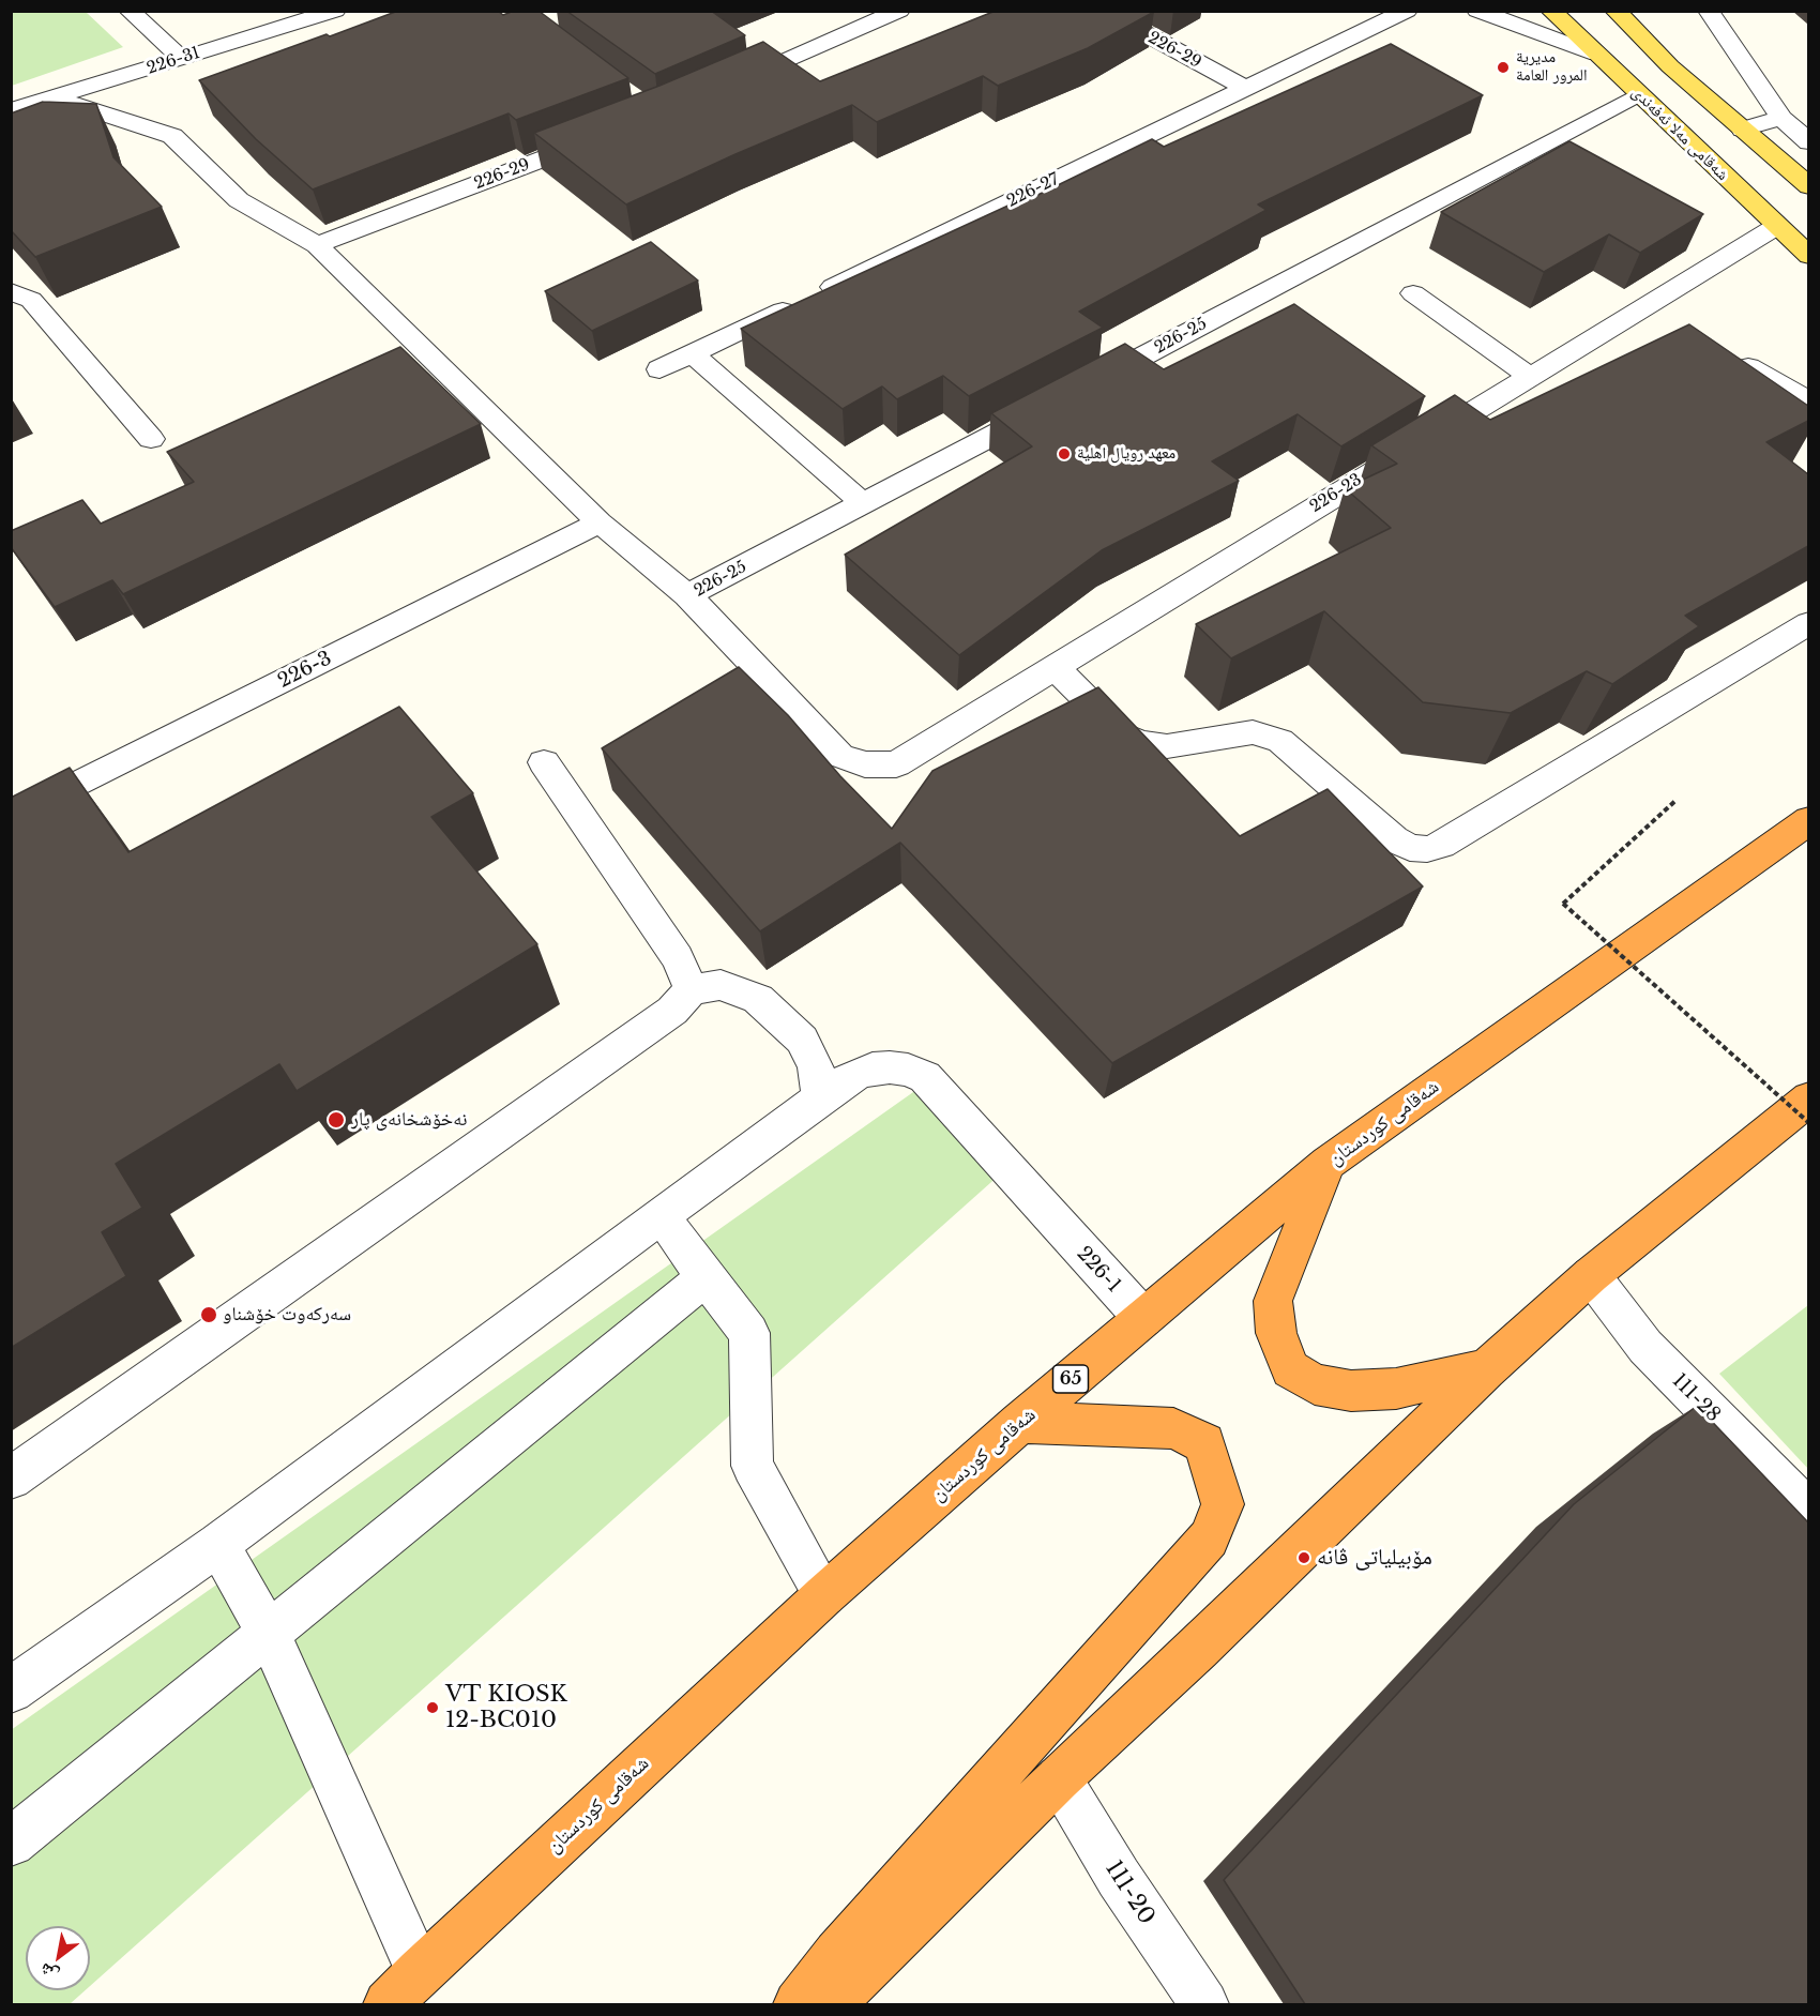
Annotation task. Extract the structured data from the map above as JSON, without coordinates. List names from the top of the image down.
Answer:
{
  "streets": {
    "highway": ["شەقامی کوردستان", "65"],
    "main road": ["شەقامی مەلا ئەفەندی"],
    "street": [
      "226-29",
      "226-31",
      "226-27",
      "226-25",
      "226-23",
      "226-3",
      "226-1",
      "111-28",
      "111-20"
    ]
  },
  "crossings": [
    ["226-29", "226-27"],
    ["شەقامی مەلا ئەفەندی", "226-25"],
    ["شەقامی مەلا ئەفەندی", "226-23"],
    ["226-25", "226-23"],
    ["شەقامی کوردستان", "226-1"]
  ],
  "places": [
    "مديرية المرور العامة",
    "معهد رويال اهلية",
    "نەخۆشخانەی پار",
    "سەرکەوت خۆشناو",
    "مۆبیلیاتی ڤانە",
    "VT KIOSK 12-BC010"
  ],
  "north": "bottom left"
}
